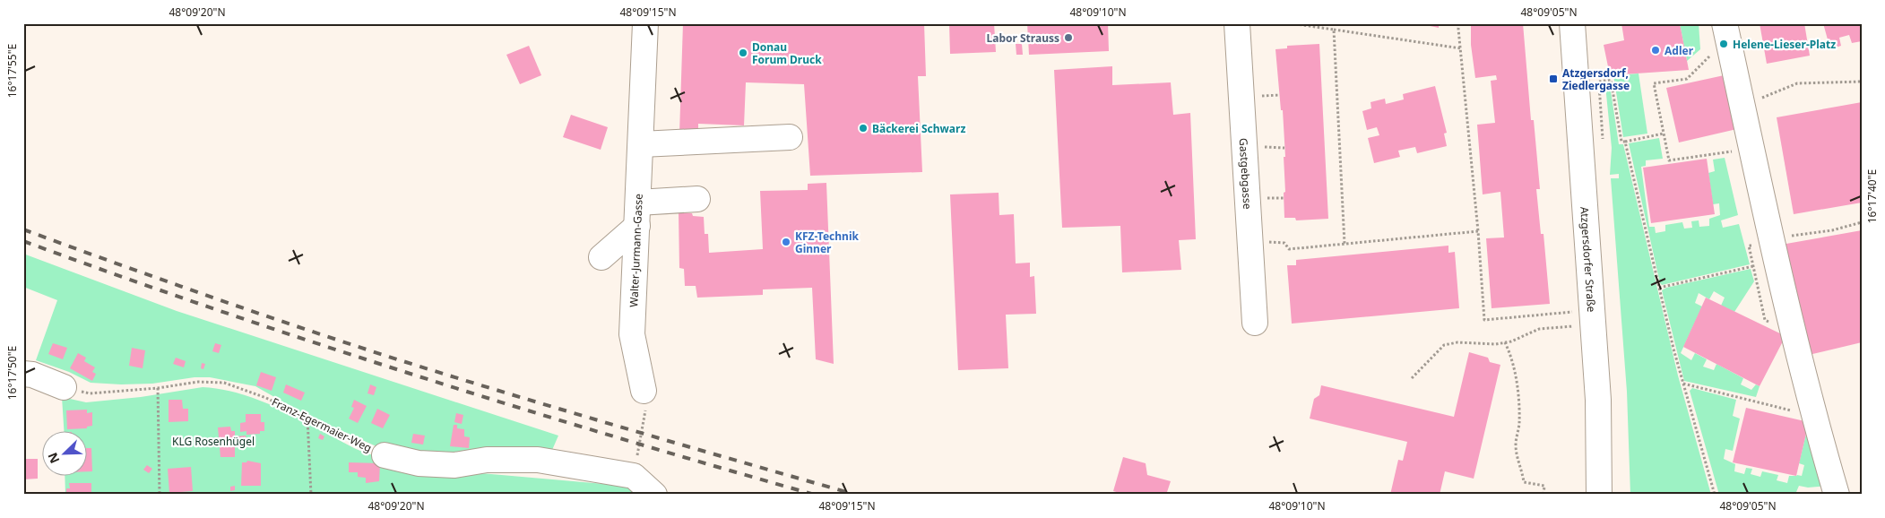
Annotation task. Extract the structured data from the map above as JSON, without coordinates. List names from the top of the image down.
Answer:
{
  "streets": {
    "street": [
      "Gastgebgasse",
      "Walter-Jurmann-Gasse",
      "Atzgersdorfer Straße",
      "Franz-Egermaier-Weg"
    ]
  },
  "parks": ["KLG Rosenhügel"],
  "places": {
    "other": [
      "Labor Strauss",
      "Helene-Lieser-Platz",
      "Adler",
      "Donau Forum Druck",
      "Bäckerei Schwarz",
      "KFZ-Technik Ginner"
    ],
    "transit": ["Atzgersdorf, Ziedlergasse"]
  },
  "north": "bottom left",
  "coordinates": [
    "48°09'20\"N",
    "48°09'15\"N",
    "48°09'10\"N",
    "48°09'05\"N",
    "16°17'55\"E",
    "16°17'40\"E",
    "16°17'50\"E"
  ]
}
